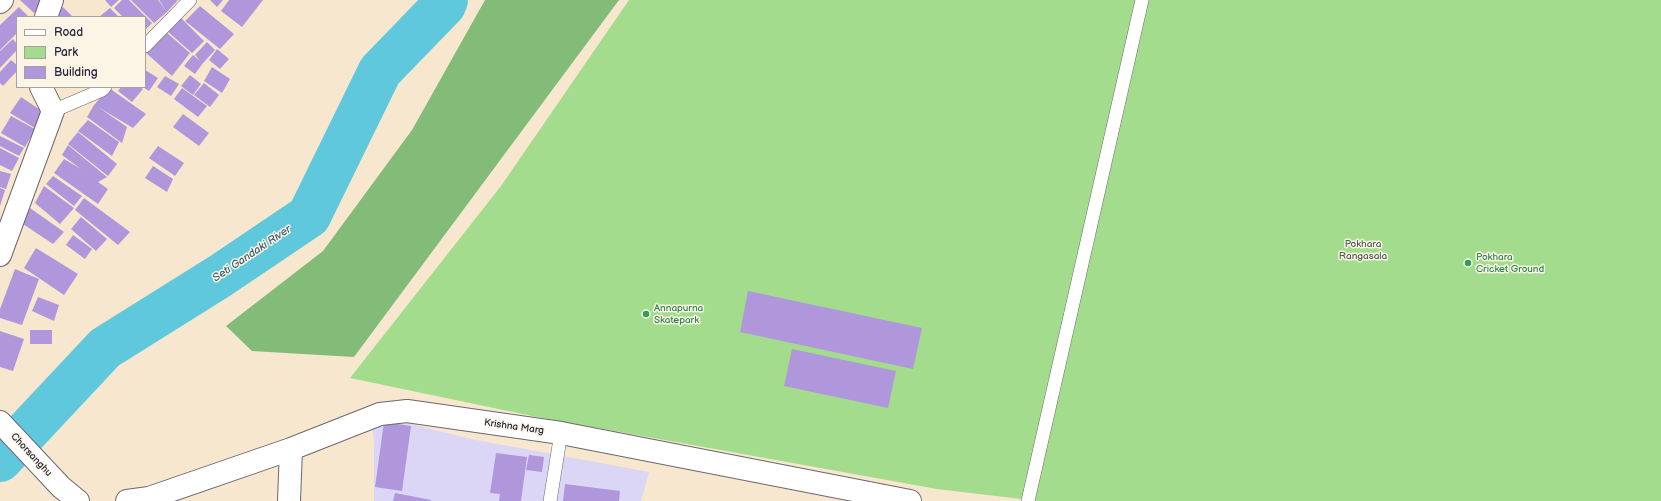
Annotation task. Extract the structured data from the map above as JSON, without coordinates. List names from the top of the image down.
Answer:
{
  "streets": {
    "street": ["Krishna Marg", "Chorsanghu"]
  },
  "water": ["Seti Gandaki River"],
  "parks": ["Pokhara Rangasala"],
  "places": ["Pokhara Cricket Ground", "Annapurna Skatepark"],
  "legend": ["Road", "Park", "Building"]
}
